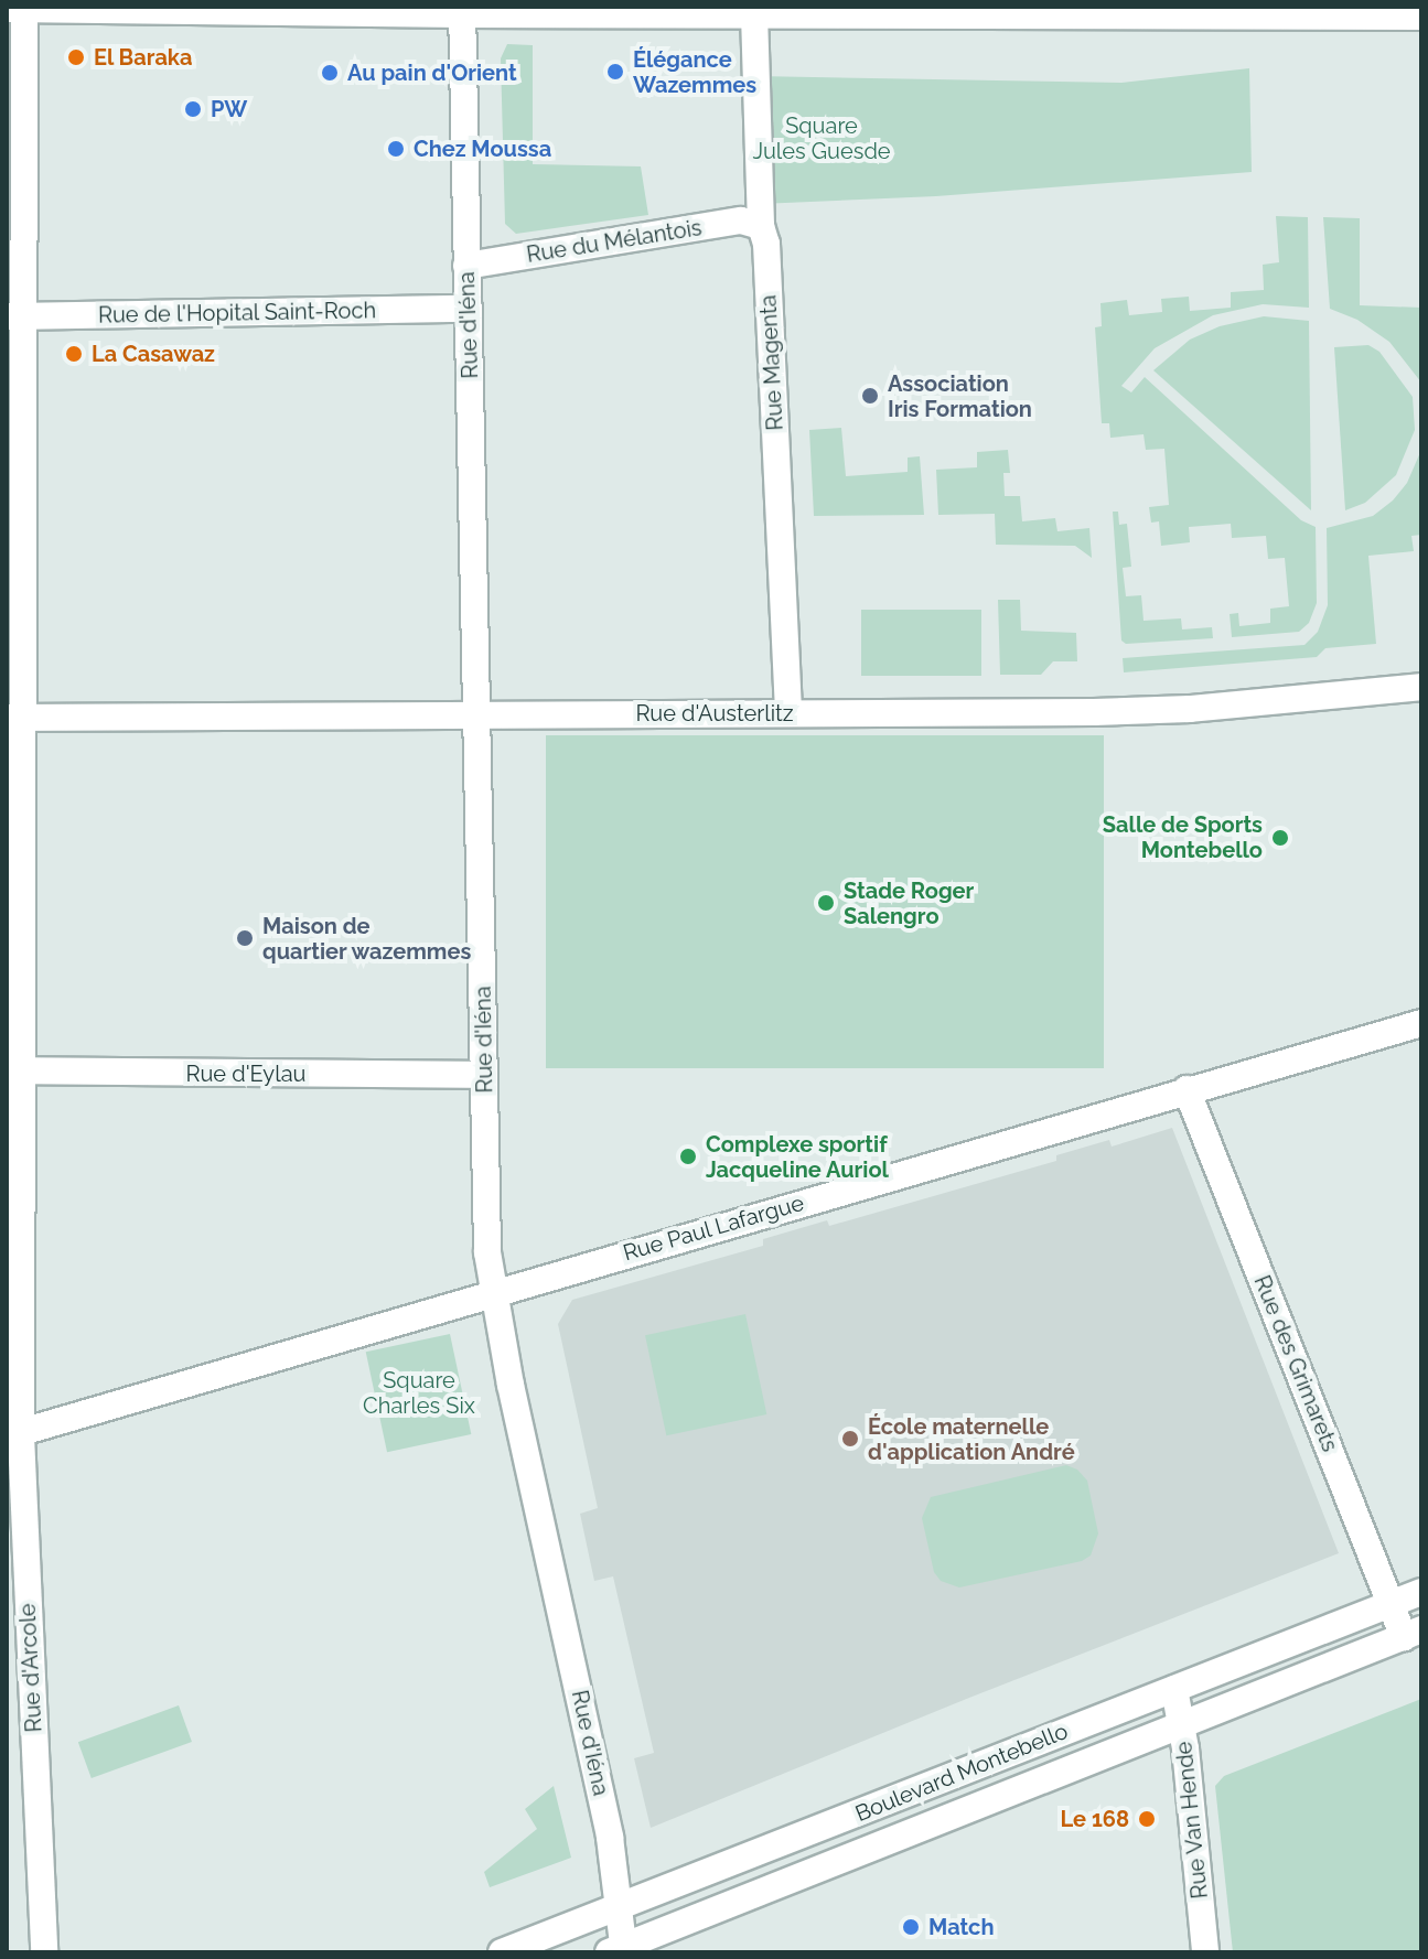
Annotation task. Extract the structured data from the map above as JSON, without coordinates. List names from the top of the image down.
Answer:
{
  "streets": {
    "street": [
      "Rue du Mélantois",
      "Rue de l'Hopital Saint-Roch",
      "Rue d'Iéna",
      "Rue Magenta",
      "Rue d'Austerlitz",
      "Rue d'Eylau",
      "Rue Paul Lafargue",
      "Rue des Grimarets",
      "Rue d'Arcole",
      "Boulevard Montebello",
      "Rue Van Hende"
    ]
  },
  "crossings": [
    ["Rue du Mélantois", "Rue d'Iéna"],
    ["Rue du Mélantois", "Rue Magenta"],
    ["Rue de l'Hopital Saint-Roch", "Rue d'Iéna"],
    ["Rue de l'Hopital Saint-Roch", "Rue d'Arcole"],
    ["Rue d'Iéna", "Rue d'Austerlitz"],
    ["Rue d'Iéna", "Rue d'Eylau"],
    ["Rue d'Iéna", "Rue Paul Lafargue"],
    ["Rue d'Iéna", "Boulevard Montebello"],
    ["Rue Magenta", "Rue d'Austerlitz"],
    ["Rue d'Austerlitz", "Rue d'Arcole"],
    ["Rue d'Eylau", "Rue d'Arcole"],
    ["Rue Paul Lafargue", "Rue des Grimarets"],
    ["Rue Paul Lafargue", "Rue d'Arcole"],
    ["Rue des Grimarets", "Boulevard Montebello"],
    ["Boulevard Montebello", "Rue Van Hende"]
  ],
  "parks": ["Square Jules Guesde", "Square Charles Six"],
  "places": [
    "El Baraka",
    "Élégance Wazemmes",
    "Au pain d'Orient",
    "PW",
    "Chez Moussa",
    "La Casawaz",
    "Association Iris Formation",
    "Salle de Sports Montebello",
    "Stade Roger Salengro",
    "Maison de quartier wazemmes",
    "Complexe sportif Jacqueline Auriol",
    "École maternelle d'application André",
    "Le 168",
    "Match"
  ]
}
